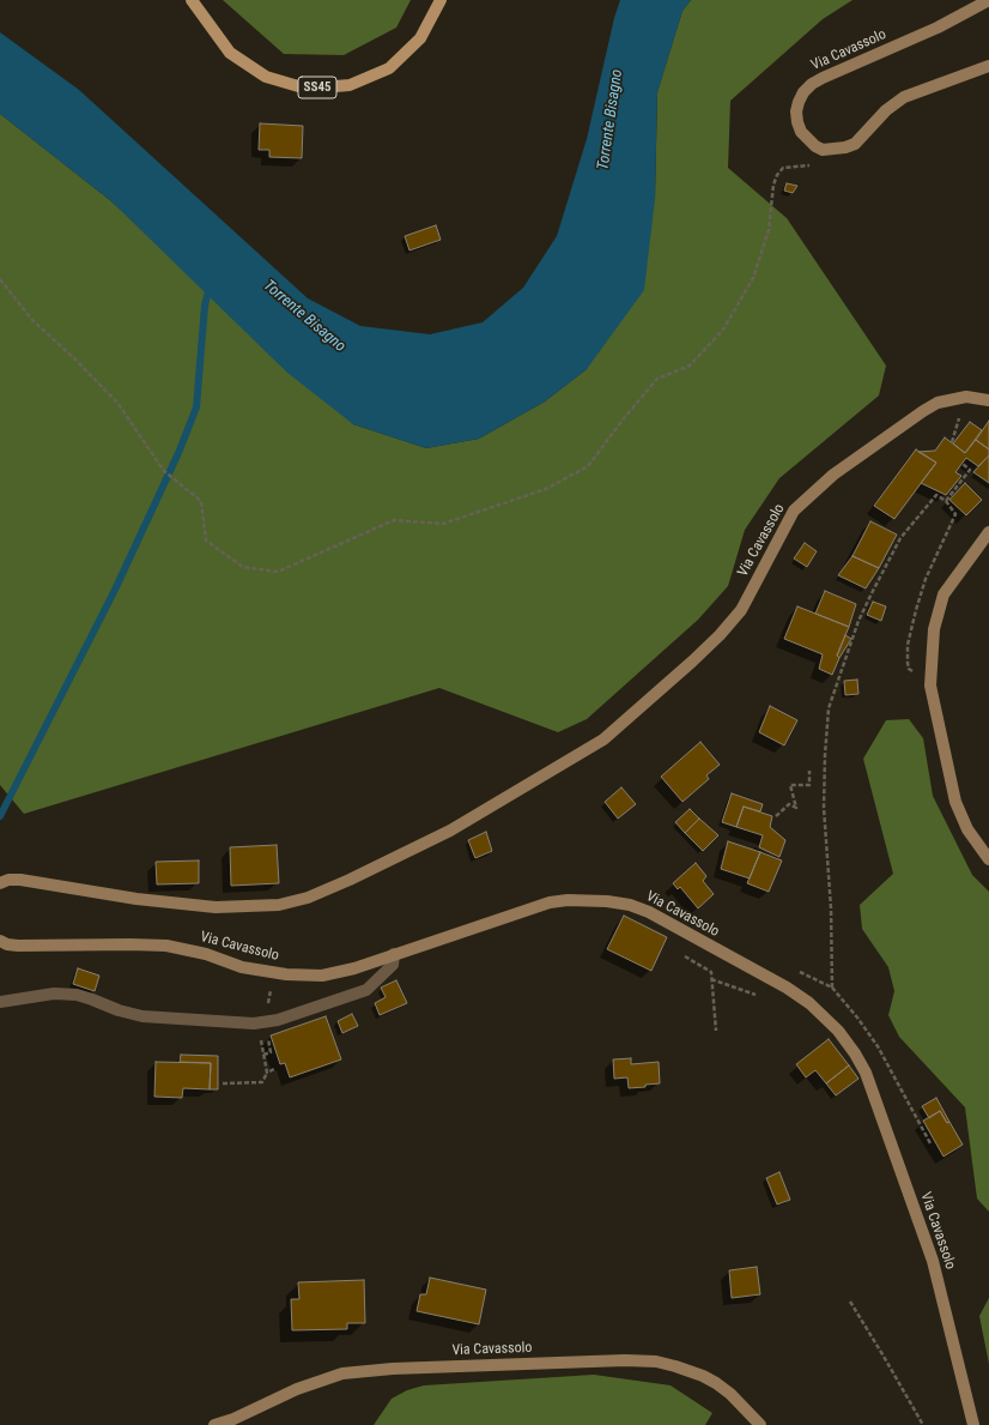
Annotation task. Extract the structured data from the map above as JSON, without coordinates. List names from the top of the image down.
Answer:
{
  "streets": {
    "main road": ["Via Cavassolo", "SS45"]
  },
  "water": ["Torrente Bisagno"]
}
